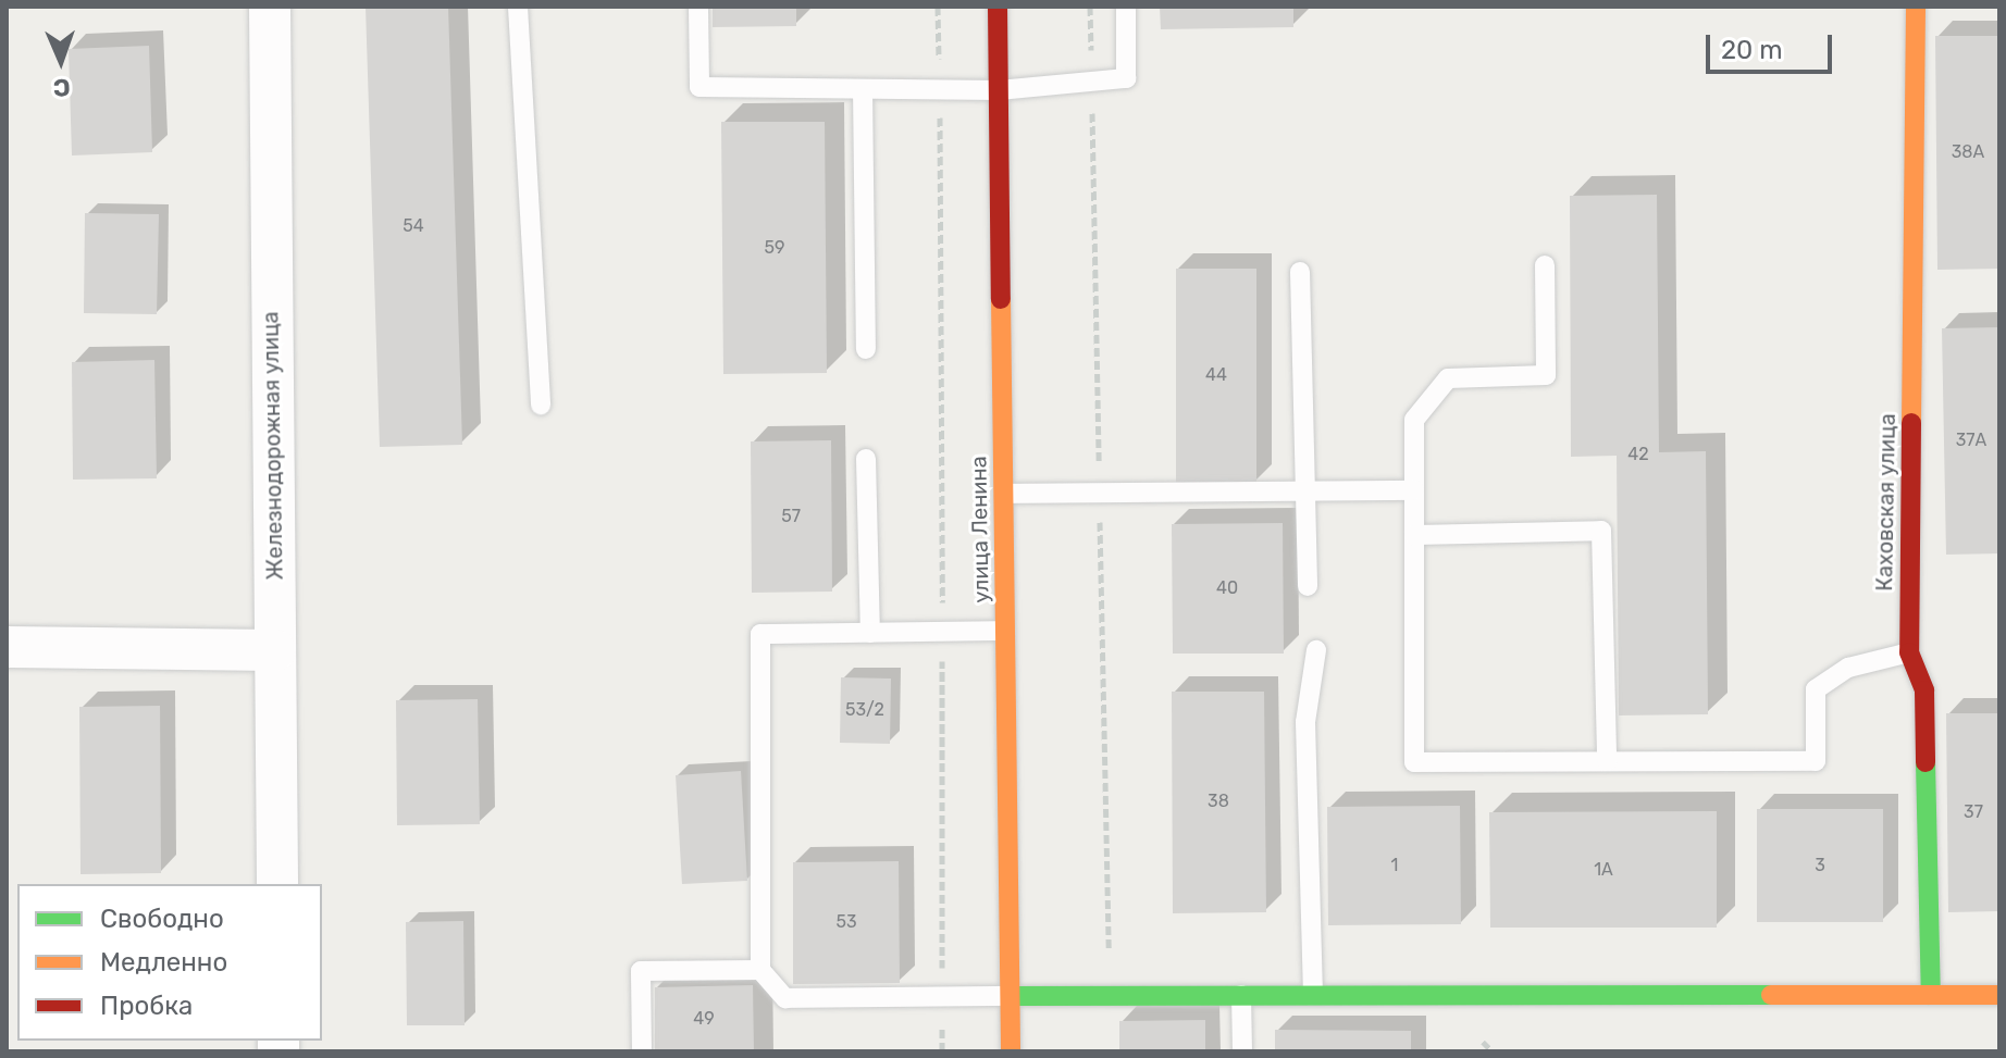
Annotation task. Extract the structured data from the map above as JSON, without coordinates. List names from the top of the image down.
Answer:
{
  "streets": {
    "street": ["Железнодорожная улица", "Каховская улица", "улица Ленина"]
  },
  "house_numbers": [
    "38А",
    "54",
    "59",
    "44",
    "37А",
    "42",
    "57",
    "40",
    "53/2",
    "38",
    "37",
    "1",
    "3",
    "1А",
    "53",
    "49"
  ],
  "legend": ["Свободно", "Медленно", "Пробка"],
  "scale_bar": "20 m",
  "north": "bottom"
}
